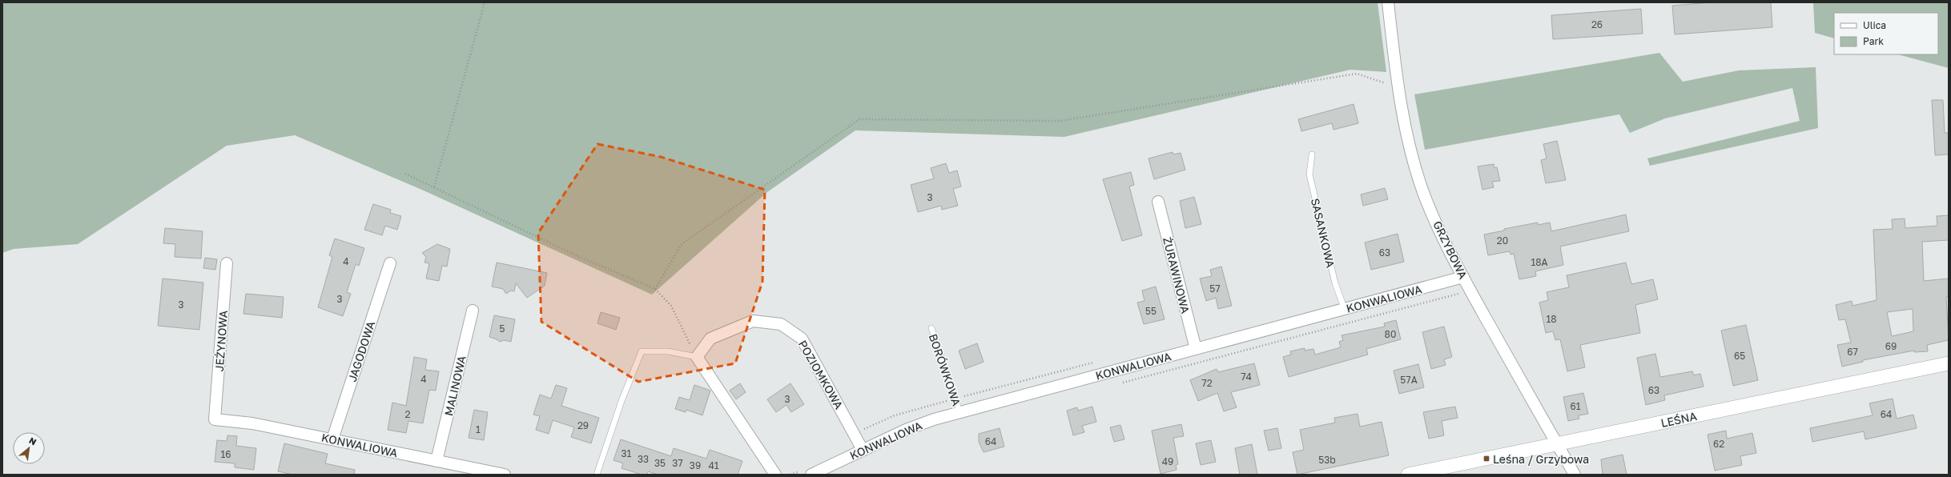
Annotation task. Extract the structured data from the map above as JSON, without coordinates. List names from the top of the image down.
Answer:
{
  "streets": {
    "street": [
      "GRZYBOWA",
      "ŻURAWINOWA",
      "KONWALIOWA",
      "JEŻYNOWA",
      "JAGODOWA",
      "POZIOMKOWA",
      "MALINOWA",
      "LEŚNA"
    ],
    "lane": ["SASANKOWA", "BORÓWKOWA"]
  },
  "crossings": [
    ["SASANKOWA", "KONWALIOWA"],
    ["GRZYBOWA", "KONWALIOWA"],
    ["GRZYBOWA", "LEŚNA"],
    ["ŻURAWINOWA", "KONWALIOWA"],
    ["KONWALIOWA", "JEŻYNOWA"],
    ["KONWALIOWA", "JAGODOWA"],
    ["KONWALIOWA", "BORÓWKOWA"],
    ["KONWALIOWA", "POZIOMKOWA"],
    ["KONWALIOWA", "MALINOWA"]
  ],
  "places": {
    "transit": ["Leśna / Grzybowa"]
  },
  "house_numbers": [
    "26",
    "3",
    "20",
    "63",
    "4",
    "18A",
    "57",
    "3",
    "3",
    "55",
    "18",
    "5",
    "80",
    "69",
    "67",
    "65",
    "74",
    "4",
    "57A",
    "72",
    "63",
    "3",
    "61",
    "2",
    "64",
    "29",
    "1",
    "64",
    "62",
    "31",
    "16",
    "33",
    "53b",
    "49",
    "35",
    "37",
    "39",
    "41"
  ],
  "legend": ["Ulica", "Park"],
  "north": "top right"
}
